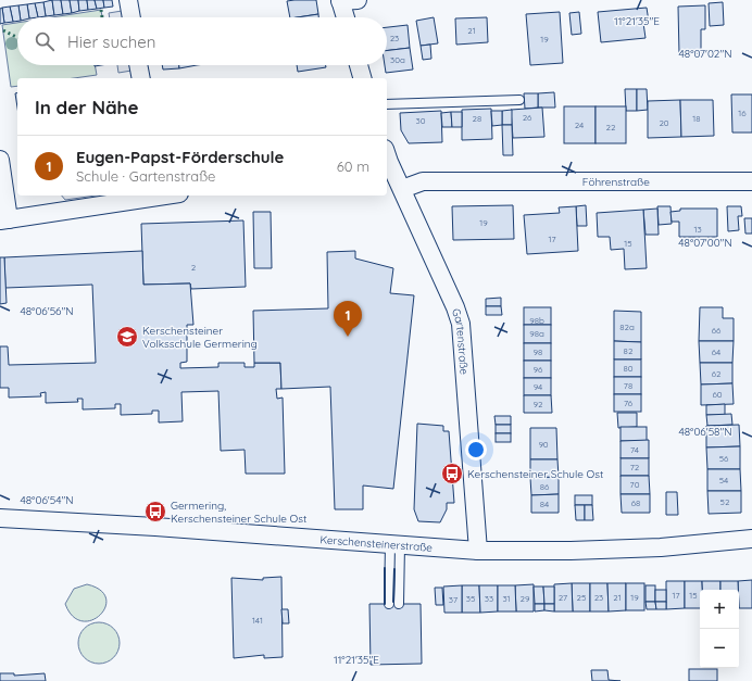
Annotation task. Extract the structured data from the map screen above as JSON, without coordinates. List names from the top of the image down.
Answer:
{
  "streets": {
    "street": ["Föhrenstraße", "Gartenstraße", "Kerschensteinerstraße"]
  },
  "crossings": [
    ["Föhrenstraße", "Gartenstraße"],
    ["Gartenstraße", "Kerschensteinerstraße"]
  ],
  "places": {
    "school or university": ["Kerschensteiner Volksschule Germering"],
    "bus stop": ["Kerschensteiner Schule Ost", "Germering, Kerschensteiner Schule Ost"]
  },
  "house_numbers": [
    "21",
    "23",
    "19",
    "30a",
    "16",
    "26",
    "28",
    "18",
    "30",
    "20",
    "24",
    "22",
    "19",
    "13",
    "17",
    "15",
    "2",
    "98b",
    "82a",
    "66",
    "98a",
    "82",
    "98",
    "64",
    "80",
    "96",
    "62",
    "78",
    "94",
    "60",
    "76",
    "92",
    "90",
    "74",
    "56",
    "72",
    "54",
    "70",
    "86",
    "52",
    "68",
    "84",
    "17",
    "15",
    "27",
    "25",
    "23",
    "21",
    "19",
    "35",
    "33",
    "31",
    "29",
    "37",
    "141"
  ],
  "page": {
    "search": "Hier suchen",
    "heading": "In der Nähe",
    "list": [
      {
        "mark": "1",
        "name": "Eugen-Papst-Förderschule",
        "note": "Schule · Gartenstraße",
        "value": "60 m"
      }
    ],
    "pins": "1",
    "map_buttons": ["+", "−"]
  },
  "coordinates": [
    "11°21'35\"E",
    "48°07'02\"N",
    "48°07'00\"N",
    "48°06'56\"N",
    "48°06'58\"N",
    "48°06'54\"N"
  ]
}
